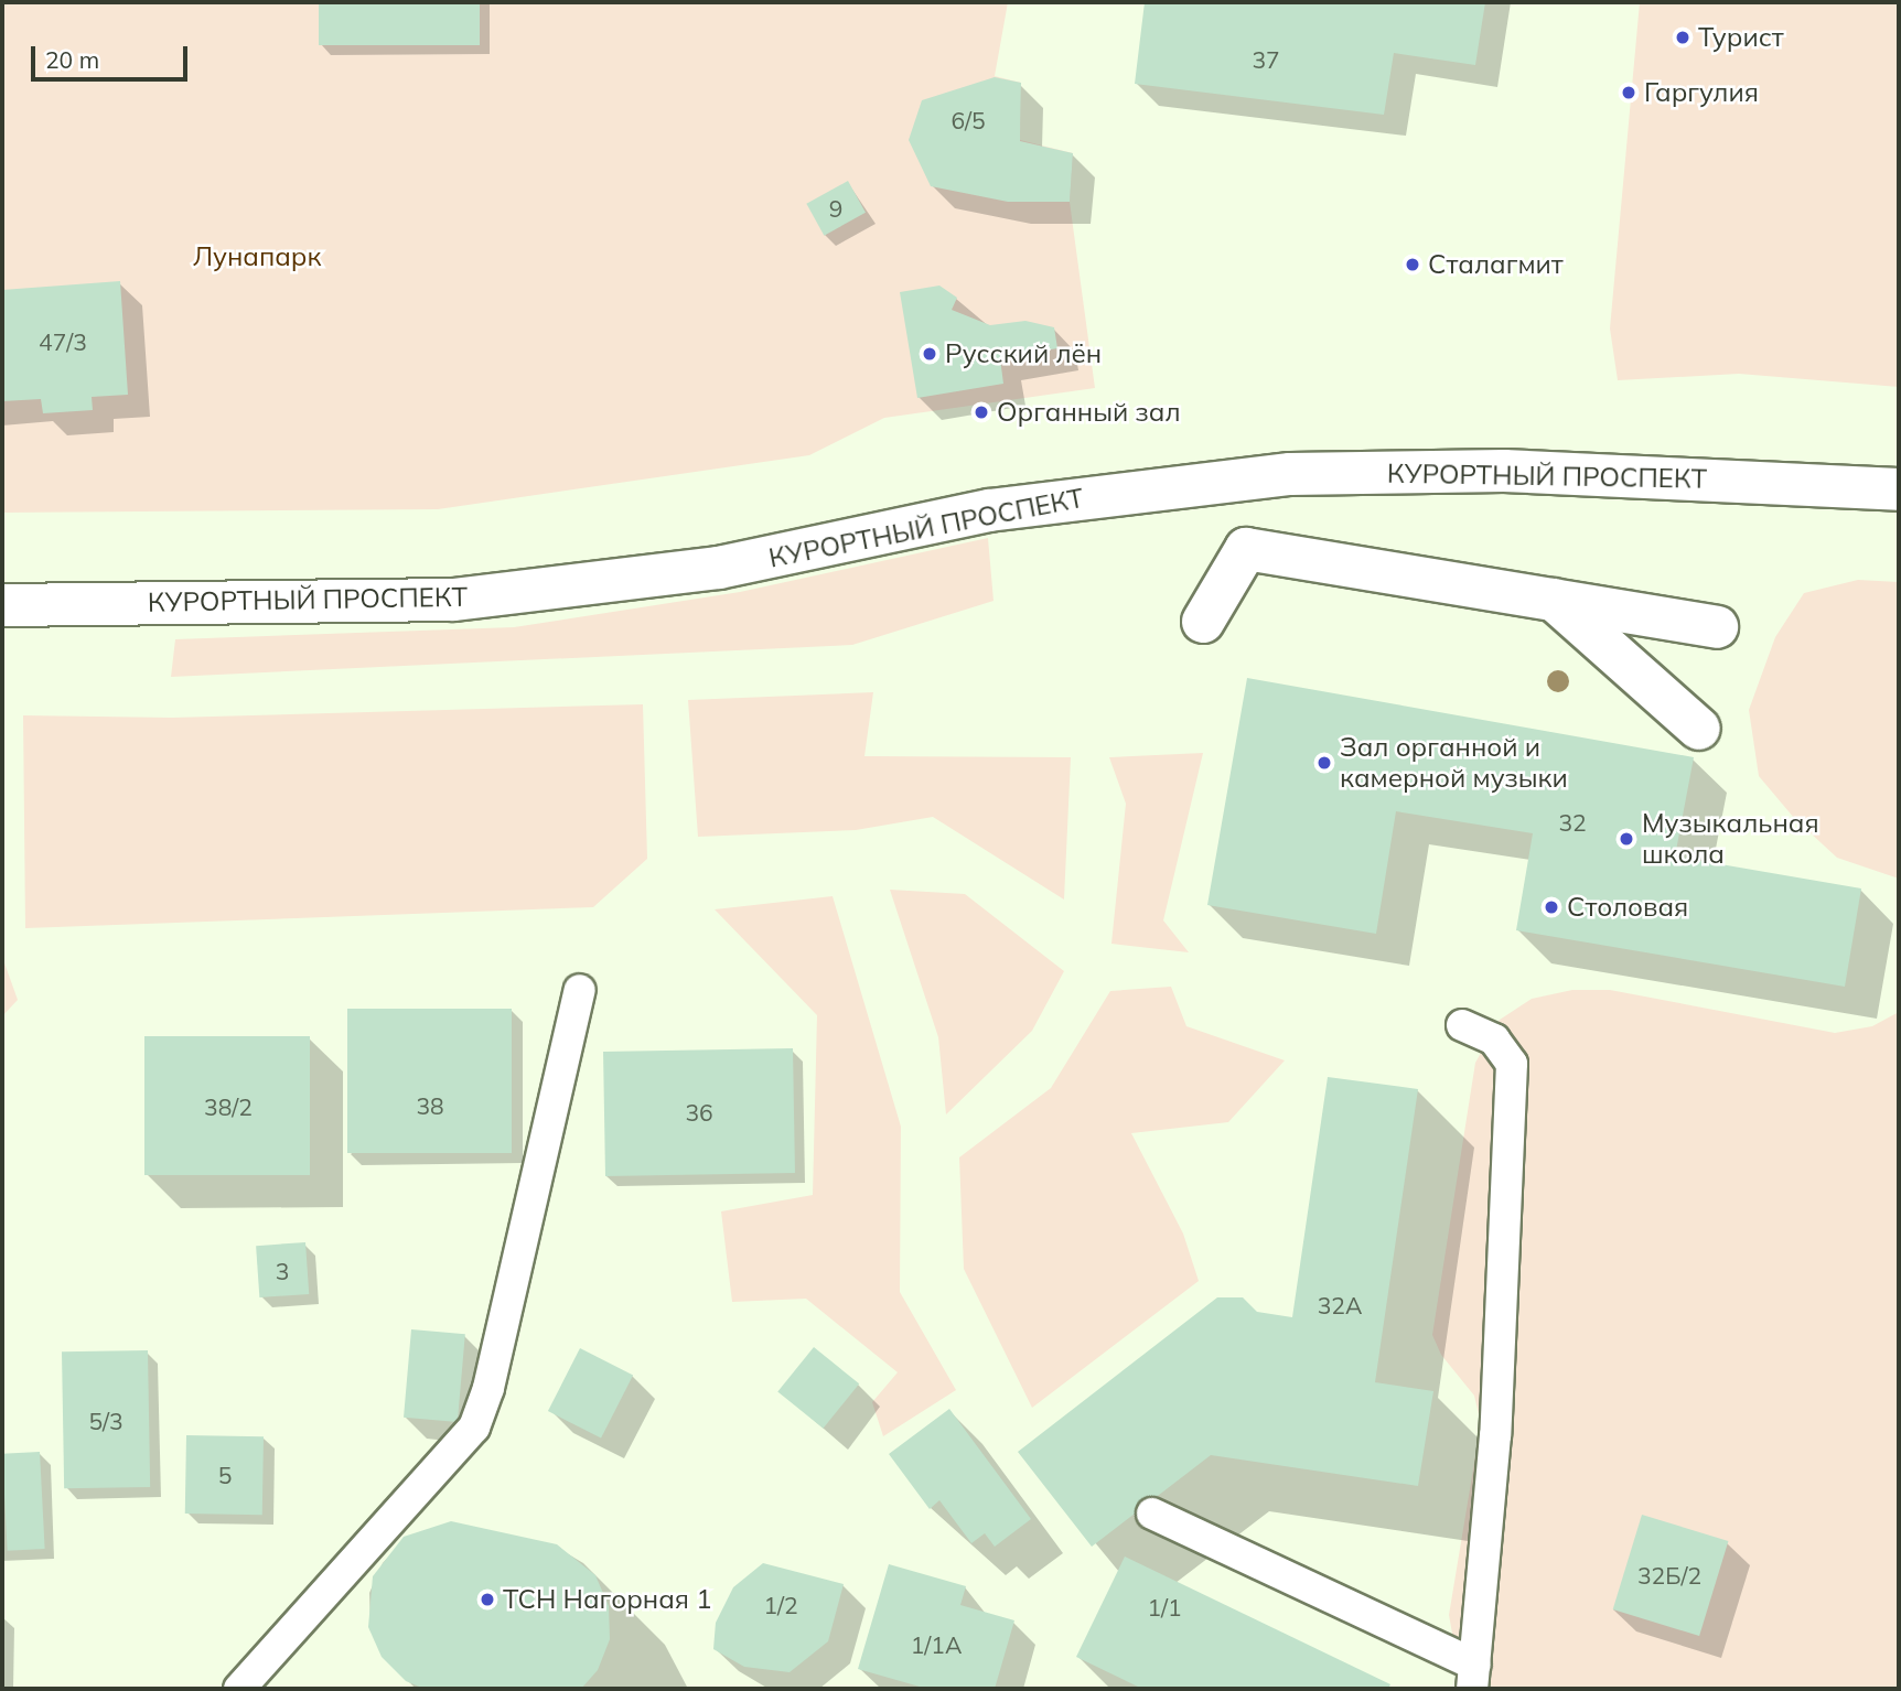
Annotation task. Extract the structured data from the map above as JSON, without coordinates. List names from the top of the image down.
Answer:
{
  "streets": {
    "main road": ["КУРОРТНЫЙ ПРОСПЕКТ"]
  },
  "parks": ["Лунапарк"],
  "places": [
    "Турист",
    "Гаргулия",
    "Сталагмит",
    "Русский лён",
    "Органный зал",
    "Зал органной и камерной музыки",
    "Музыкальная школа",
    "Столовая",
    "ТСН Нагорная 1"
  ],
  "house_numbers": [
    "37",
    "6/5",
    "9",
    "47/3",
    "32",
    "38",
    "38/2",
    "36",
    "3",
    "32А",
    "5/3",
    "5",
    "32Б/2",
    "1/2",
    "1/1",
    "1/1А"
  ],
  "scale_bar": "20 m"
}
